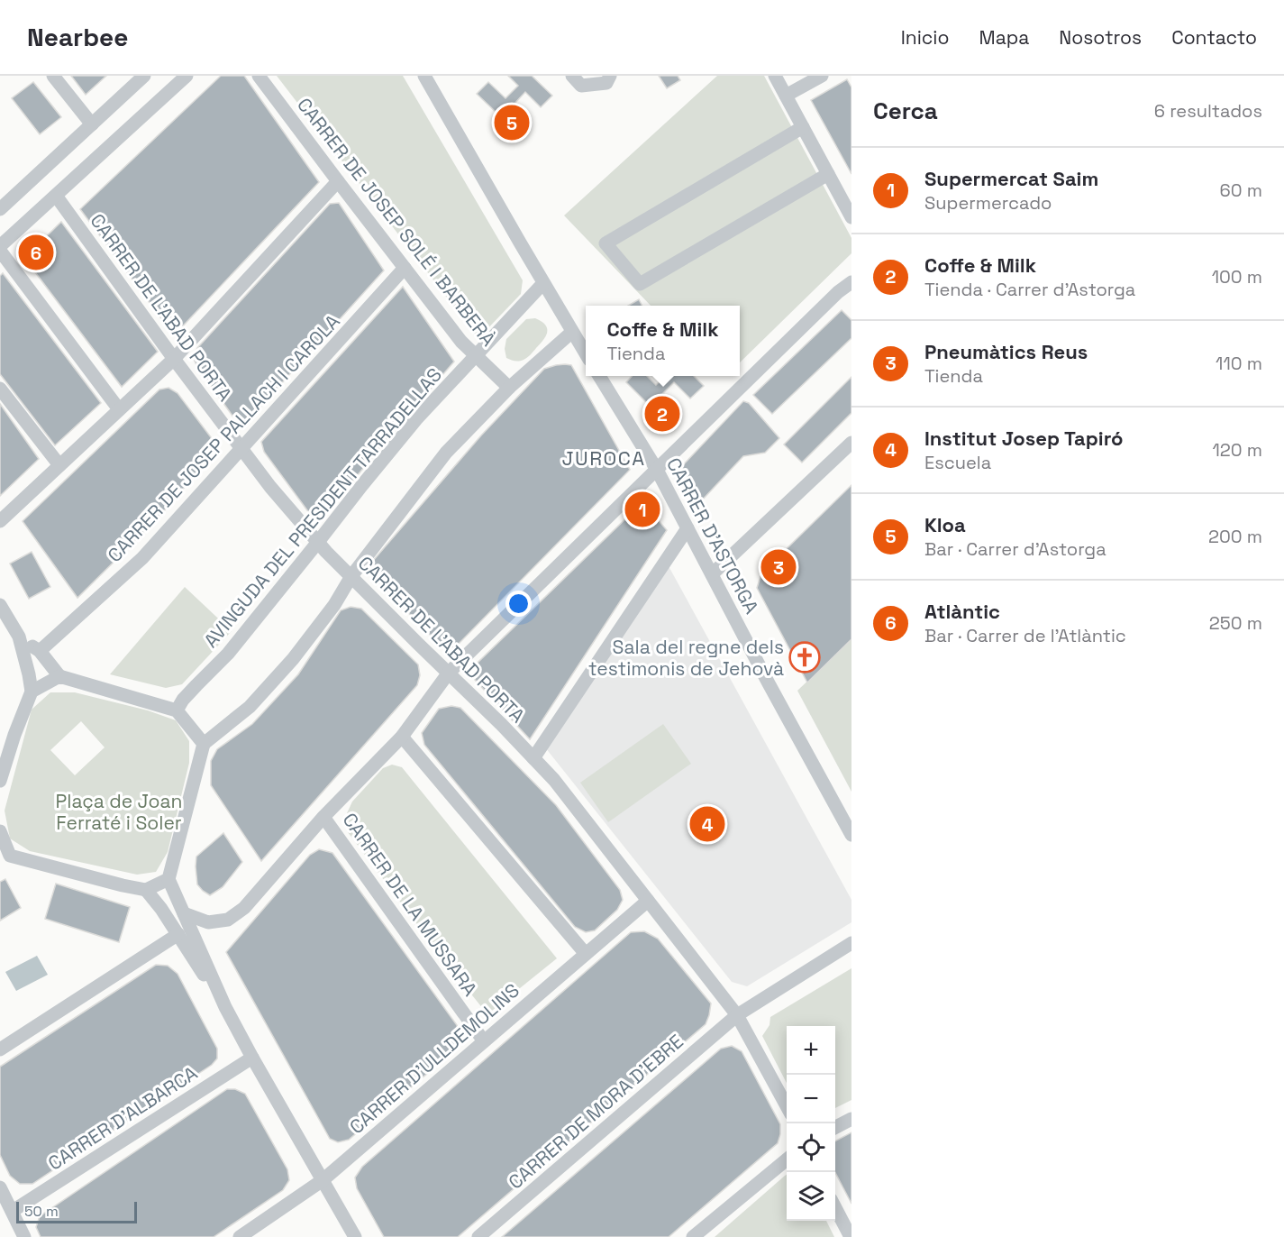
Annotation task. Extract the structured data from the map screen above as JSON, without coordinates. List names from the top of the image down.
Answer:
{
  "streets": {
    "street": [
      "CARRER DE JOSEP SOLÉ I BARBERÀ",
      "CARRER DE L'ABAD PORTA",
      "CARRER DE JOSEP PALLACH I CAROLA",
      "AVINGUDA DEL PRESIDENT TARRADELLAS",
      "CARRER D'ASTORGA",
      "CARRER DE LA MUSSARA",
      "CARRER D'ULLDEMOLINS",
      "CARRER DE MORA D'EBRE",
      "CARRER D'ALBARCA"
    ]
  },
  "crossings": [
    ["CARRER DE JOSEP SOLÉ I BARBERÀ", "CARRER DE JOSEP PALLACH I CAROLA"],
    ["CARRER DE JOSEP SOLÉ I BARBERÀ", "AVINGUDA DEL PRESIDENT TARRADELLAS"],
    ["CARRER DE L'ABAD PORTA", "CARRER DE JOSEP PALLACH I CAROLA"],
    ["CARRER DE L'ABAD PORTA", "AVINGUDA DEL PRESIDENT TARRADELLAS"],
    ["CARRER DE L'ABAD PORTA", "CARRER D'ULLDEMOLINS"],
    ["CARRER DE L'ABAD PORTA", "CARRER DE MORA D'EBRE"],
    ["CARRER DE LA MUSSARA", "CARRER D'ULLDEMOLINS"]
  ],
  "districts": ["JUROCA"],
  "parks": ["Plaça de Joan Ferraté i Soler"],
  "places": {
    "church": ["Sala del regne dels testimonis de Jehovà"]
  },
  "scale_bar": "50 m",
  "page": {
    "header": "Nearbee",
    "nav": [
      "Inicio",
      "Mapa",
      "Nosotros",
      "Contacto"
    ],
    "heading": ["Cerca", "6 resultados"],
    "pins": [
      "5",
      "6",
      "2",
      "1",
      "3",
      "4"
    ],
    "list": [
      {
        "mark": "1",
        "name": "Supermercat Saim",
        "note": "Supermercado",
        "value": "60 m"
      },
      {
        "mark": "2",
        "name": "Coffe & Milk",
        "note": "Tienda · Carrer d'Astorga",
        "value": "100 m"
      },
      {
        "mark": "3",
        "name": "Pneumàtics Reus",
        "note": "Tienda",
        "value": "110 m"
      },
      {
        "mark": "4",
        "name": "Institut Josep Tapiró",
        "note": "Escuela",
        "value": "120 m"
      },
      {
        "mark": "5",
        "name": "Kloa",
        "note": "Bar · Carrer d'Astorga",
        "value": "200 m"
      },
      {
        "mark": "6",
        "name": "Atlàntic",
        "note": "Bar · Carrer de l'Atlàntic",
        "value": "250 m"
      }
    ],
    "popup": ["Coffe & Milk", "Tienda"],
    "map_buttons": ["+", "−"],
    "scale": "50 m"
  }
}
